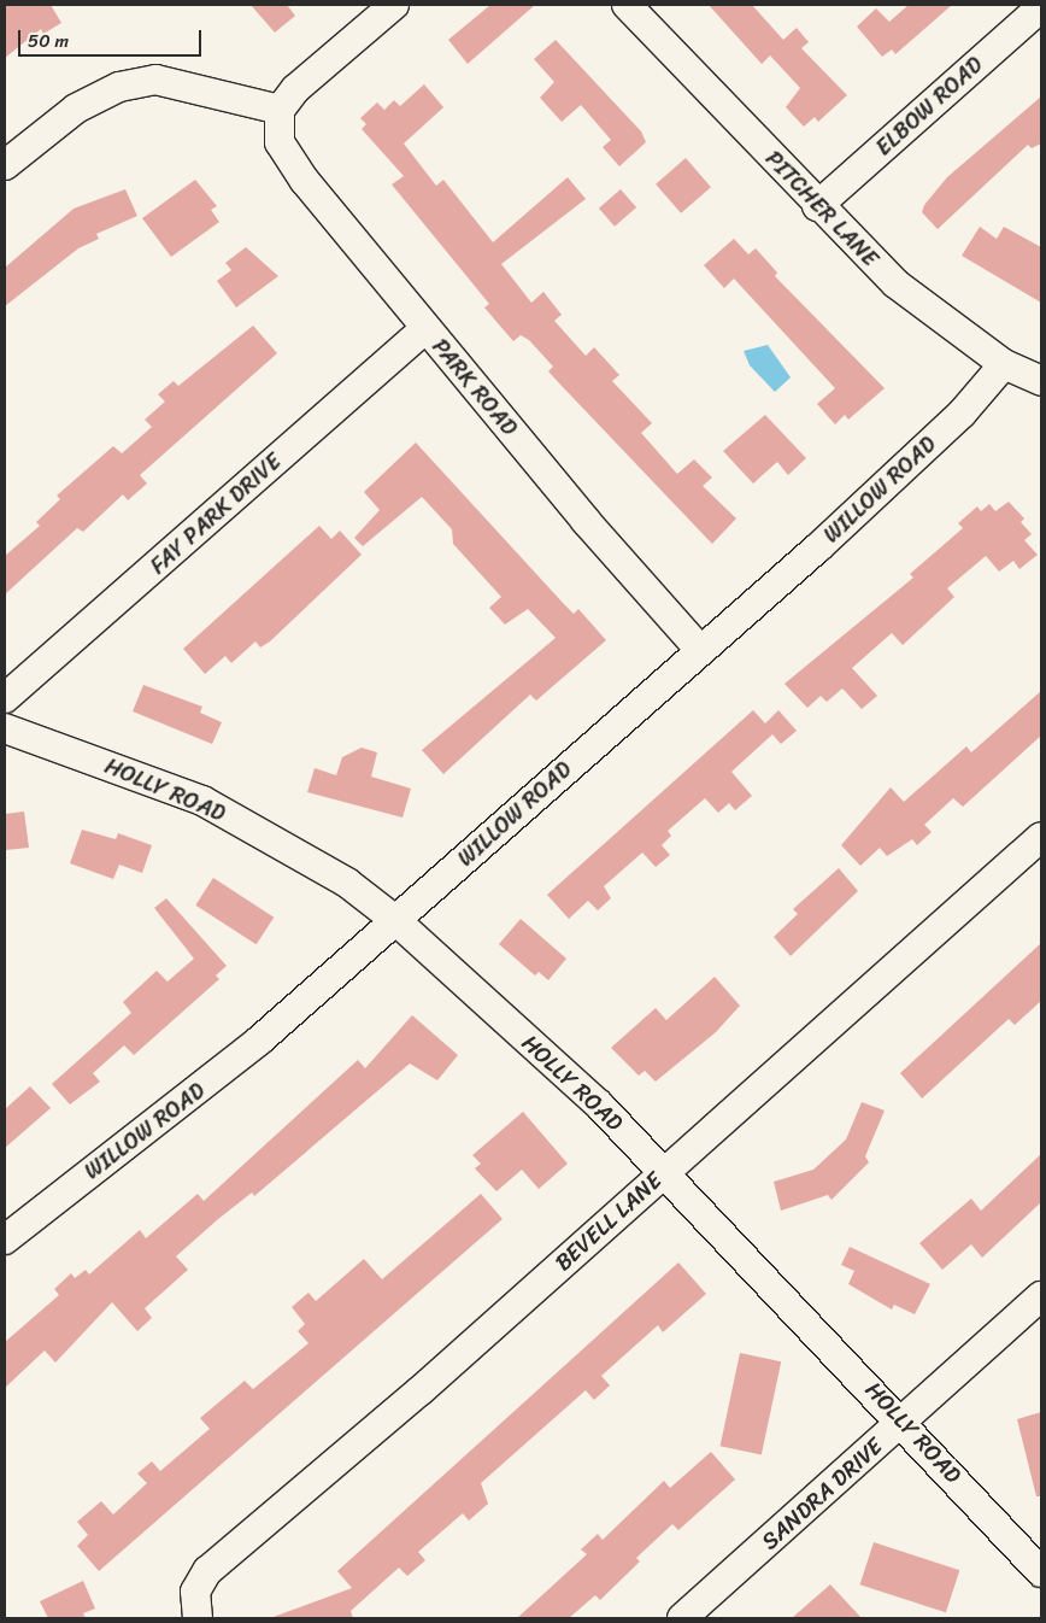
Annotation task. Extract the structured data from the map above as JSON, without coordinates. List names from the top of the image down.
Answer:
{
  "streets": {
    "street": [
      "ELBOW ROAD",
      "PITCHER LANE",
      "PARK ROAD",
      "WILLOW ROAD",
      "FAY PARK DRIVE",
      "HOLLY ROAD",
      "BEVELL LANE",
      "SANDRA DRIVE"
    ]
  },
  "crossings": [
    ["ELBOW ROAD", "PITCHER LANE"],
    ["PITCHER LANE", "WILLOW ROAD"],
    ["PARK ROAD", "WILLOW ROAD"],
    ["PARK ROAD", "FAY PARK DRIVE"],
    ["WILLOW ROAD", "HOLLY ROAD"],
    ["HOLLY ROAD", "BEVELL LANE"],
    ["HOLLY ROAD", "SANDRA DRIVE"]
  ],
  "scale_bar": "50 m"
}
